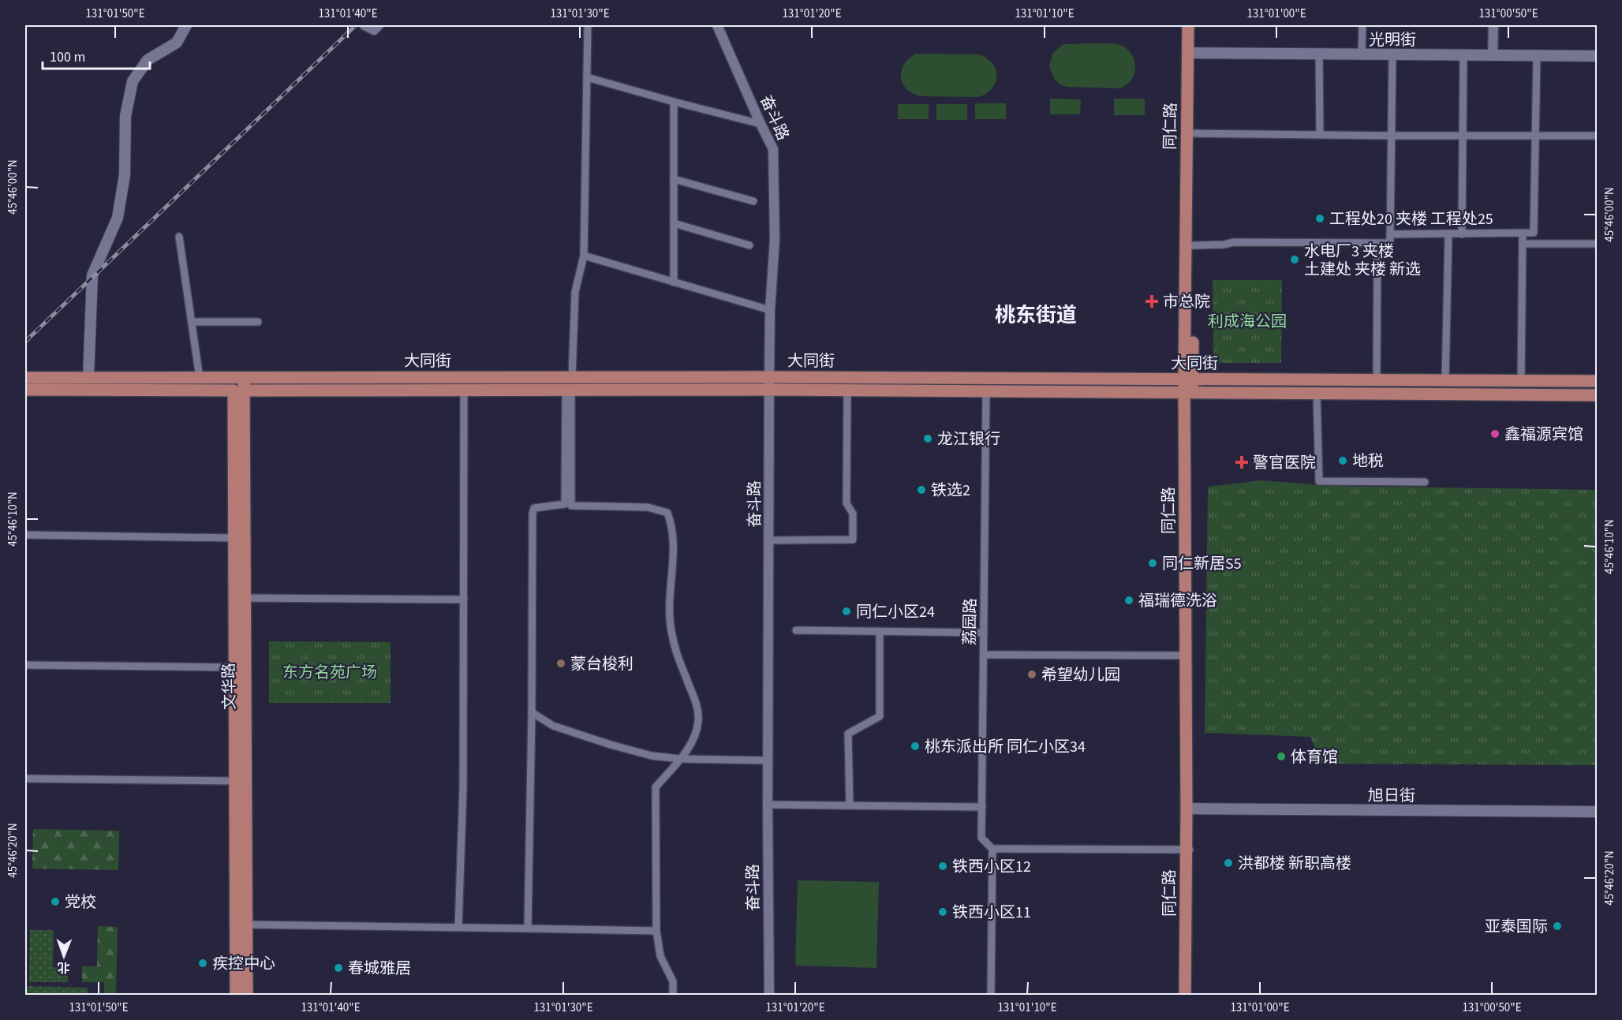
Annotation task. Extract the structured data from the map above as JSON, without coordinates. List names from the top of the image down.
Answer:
{
  "streets": {
    "main road": [
      "光明街",
      "同仁路",
      "大同街",
      "文华路",
      "旭日街"
    ],
    "street": ["奋斗路", "荔园路"]
  },
  "crossings": [
    ["光明街", "同仁路"],
    ["奋斗路", "大同街"],
    ["同仁路", "大同街"],
    ["同仁路", "旭日街"],
    ["大同街", "荔园路"],
    ["大同街", "文华路"]
  ],
  "districts": ["桃东街道"],
  "parks": ["利成海公园", "东方名苑广场"],
  "places": {
    "other": [
      "工程处20 夹楼 工程处25",
      "水电厂3 夹楼 土建处 夹楼 新选",
      "鑫福源宾馆",
      "龙江银行",
      "地税",
      "铁选2",
      "同仁新居S5",
      "福瑞德洗浴",
      "同仁小区24",
      "蒙台梭利",
      "希望幼儿园",
      "桃东派出所 同仁小区34",
      "体育馆",
      "洪都楼 新职高楼",
      "铁西小区12",
      "党校",
      "铁西小区11",
      "亚泰国际",
      "疾控中心",
      "春城雅居"
    ],
    "health": ["市总院", "警官医院"]
  },
  "scale_bar": "100 m",
  "north": "bottom",
  "coordinates": [
    "131°01'50\"E",
    "131°01'40\"E",
    "131°01'30\"E",
    "131°01'20\"E",
    "131°01'10\"E",
    "131°01'00\"E",
    "131°00'50\"E",
    "45°46'00\"N",
    "45°46'10\"N",
    "45°46'20\"N"
  ]
}
